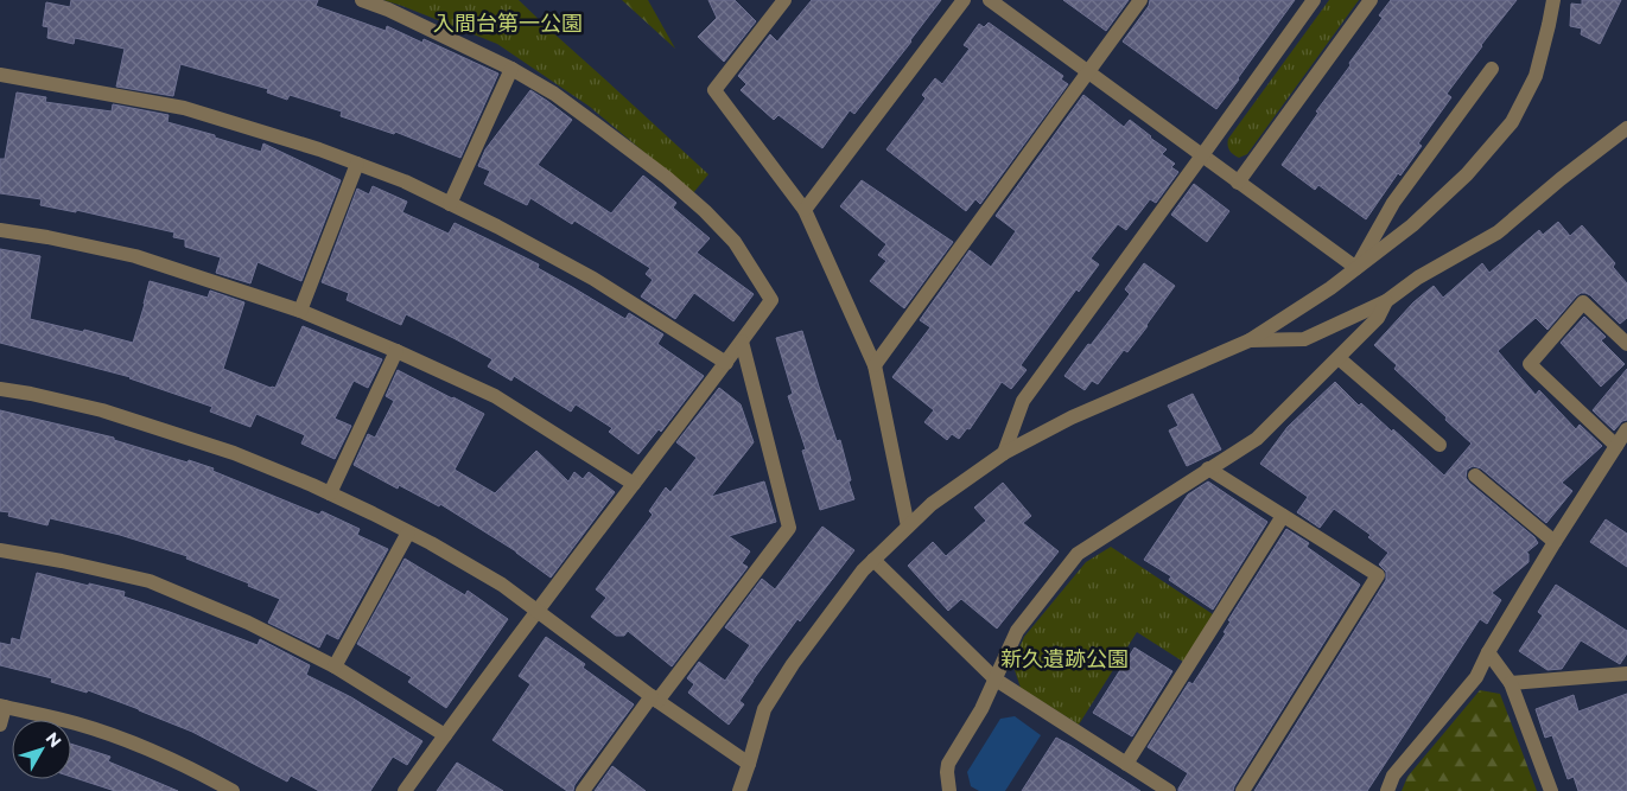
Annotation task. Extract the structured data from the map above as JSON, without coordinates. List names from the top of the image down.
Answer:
{
  "parks": ["入間台第一公園", "新久遺跡公園"],
  "north": "top right"
}
